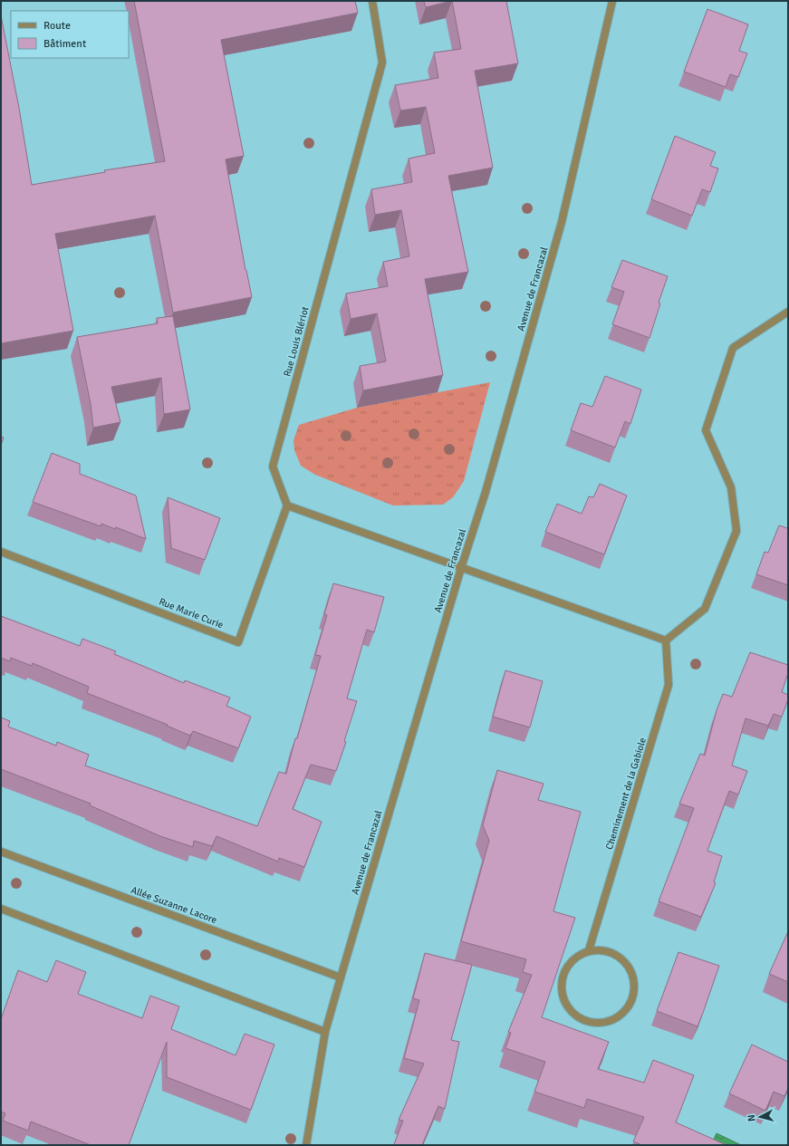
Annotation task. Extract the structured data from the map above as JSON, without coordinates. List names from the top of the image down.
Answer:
{
  "streets": {
    "street": [
      "Avenue de Francazal",
      "Rue Louis Blériot",
      "Rue Marie Curie",
      "Cheminement de la Gabiole",
      "Allée Suzanne Lacore"
    ]
  },
  "crossings": [
    ["Avenue de Francazal", "Allée Suzanne Lacore"],
    ["Rue Louis Blériot", "Rue Marie Curie"]
  ],
  "legend": ["Route", "Bâtiment"],
  "north": "left"
}
